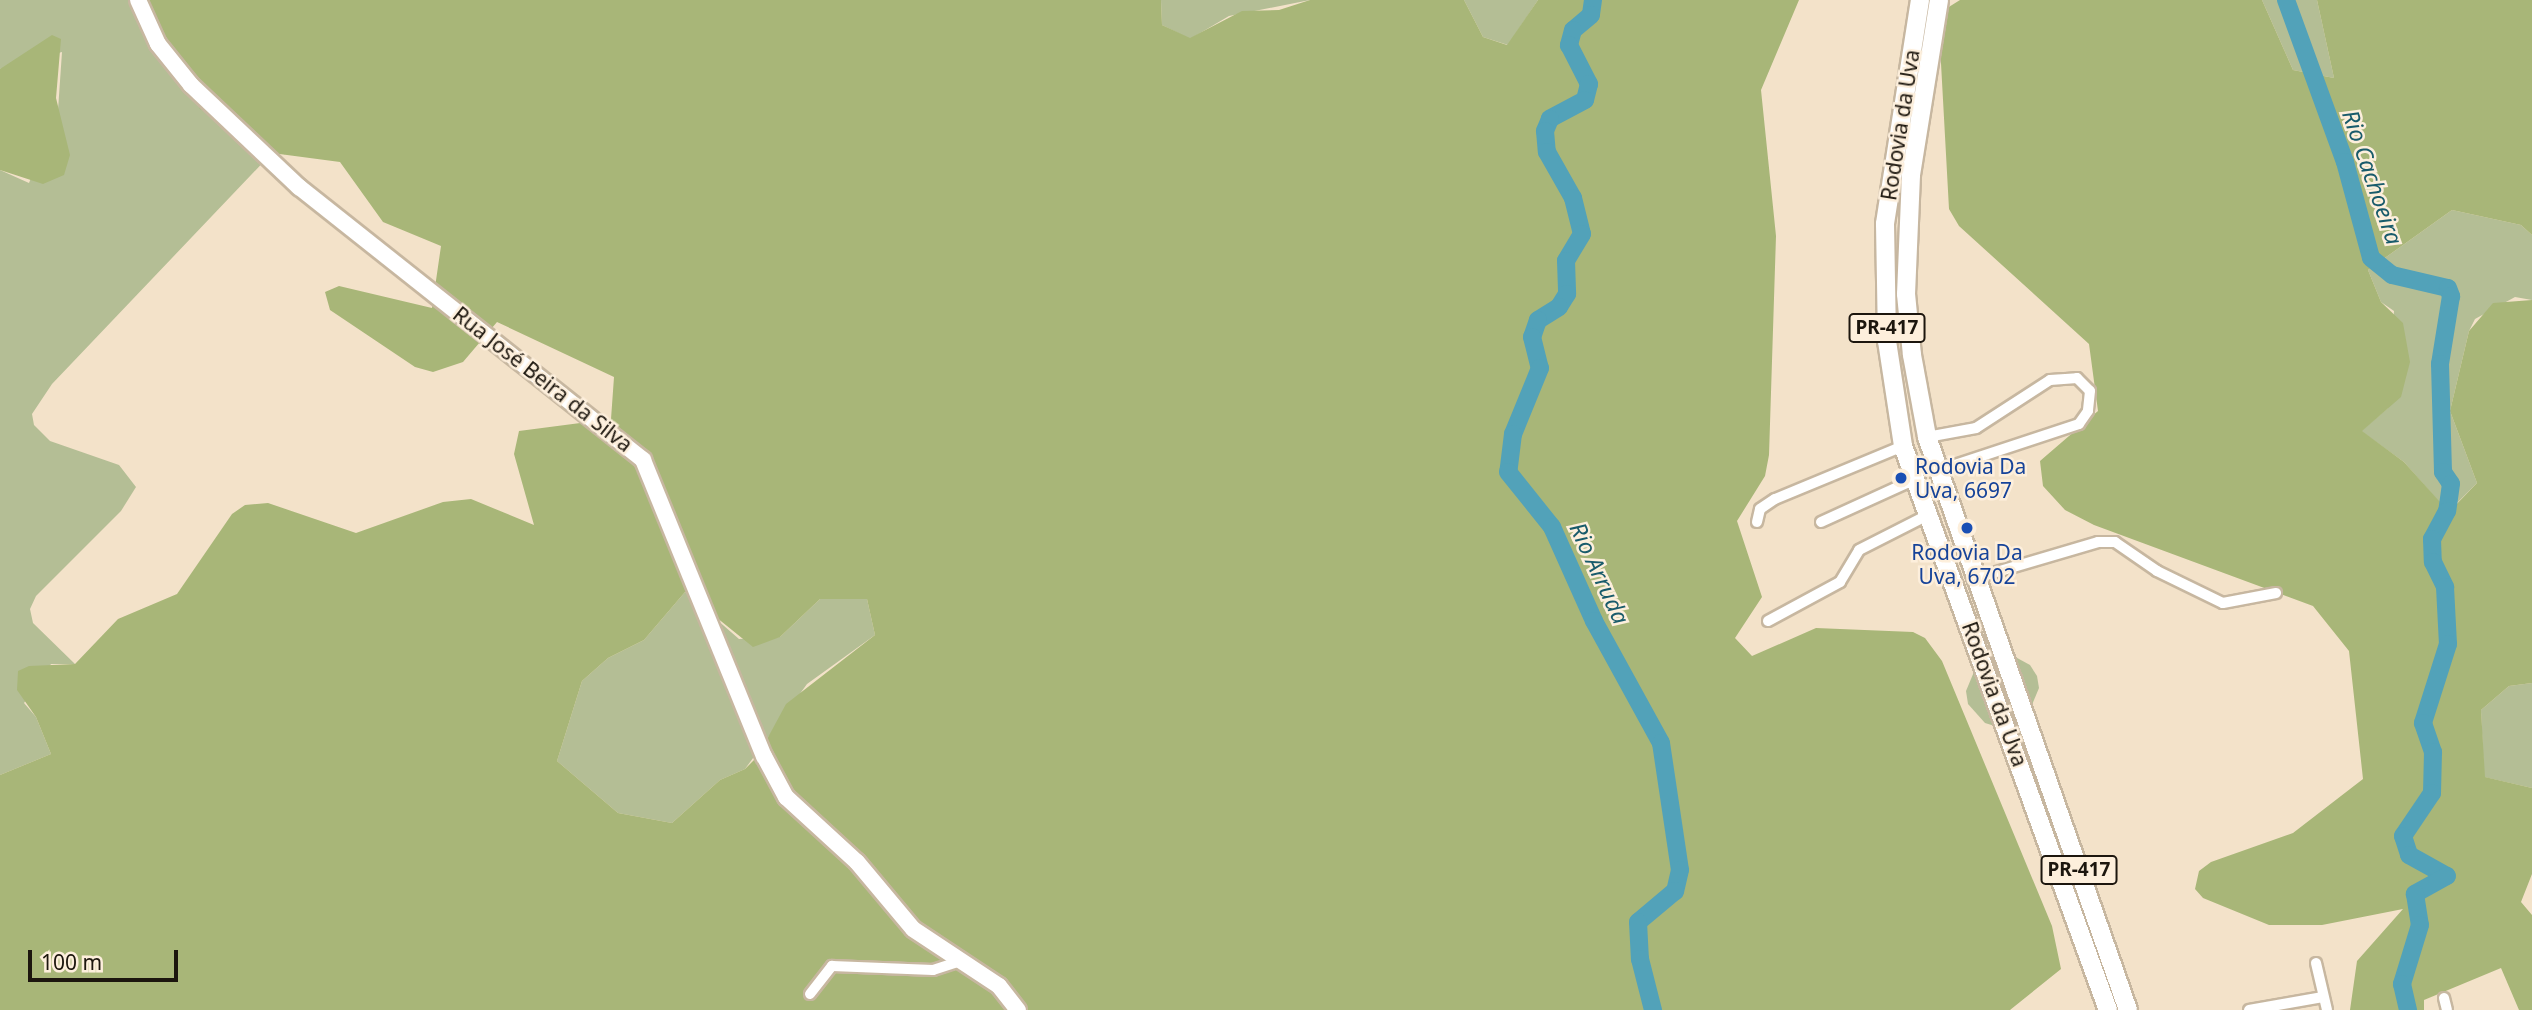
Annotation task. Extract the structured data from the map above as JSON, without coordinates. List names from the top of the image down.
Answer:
{
  "streets": {
    "main road": ["Rodovia da Uva", "PR-417"],
    "street": ["Rua José Beira da Silva"]
  },
  "water": ["Rio Cachoeira", "Rio Arruda"],
  "places": ["Rodovia Da Uva, 6697", "Rodovia Da Uva, 6702"],
  "scale_bar": "100 m"
}
